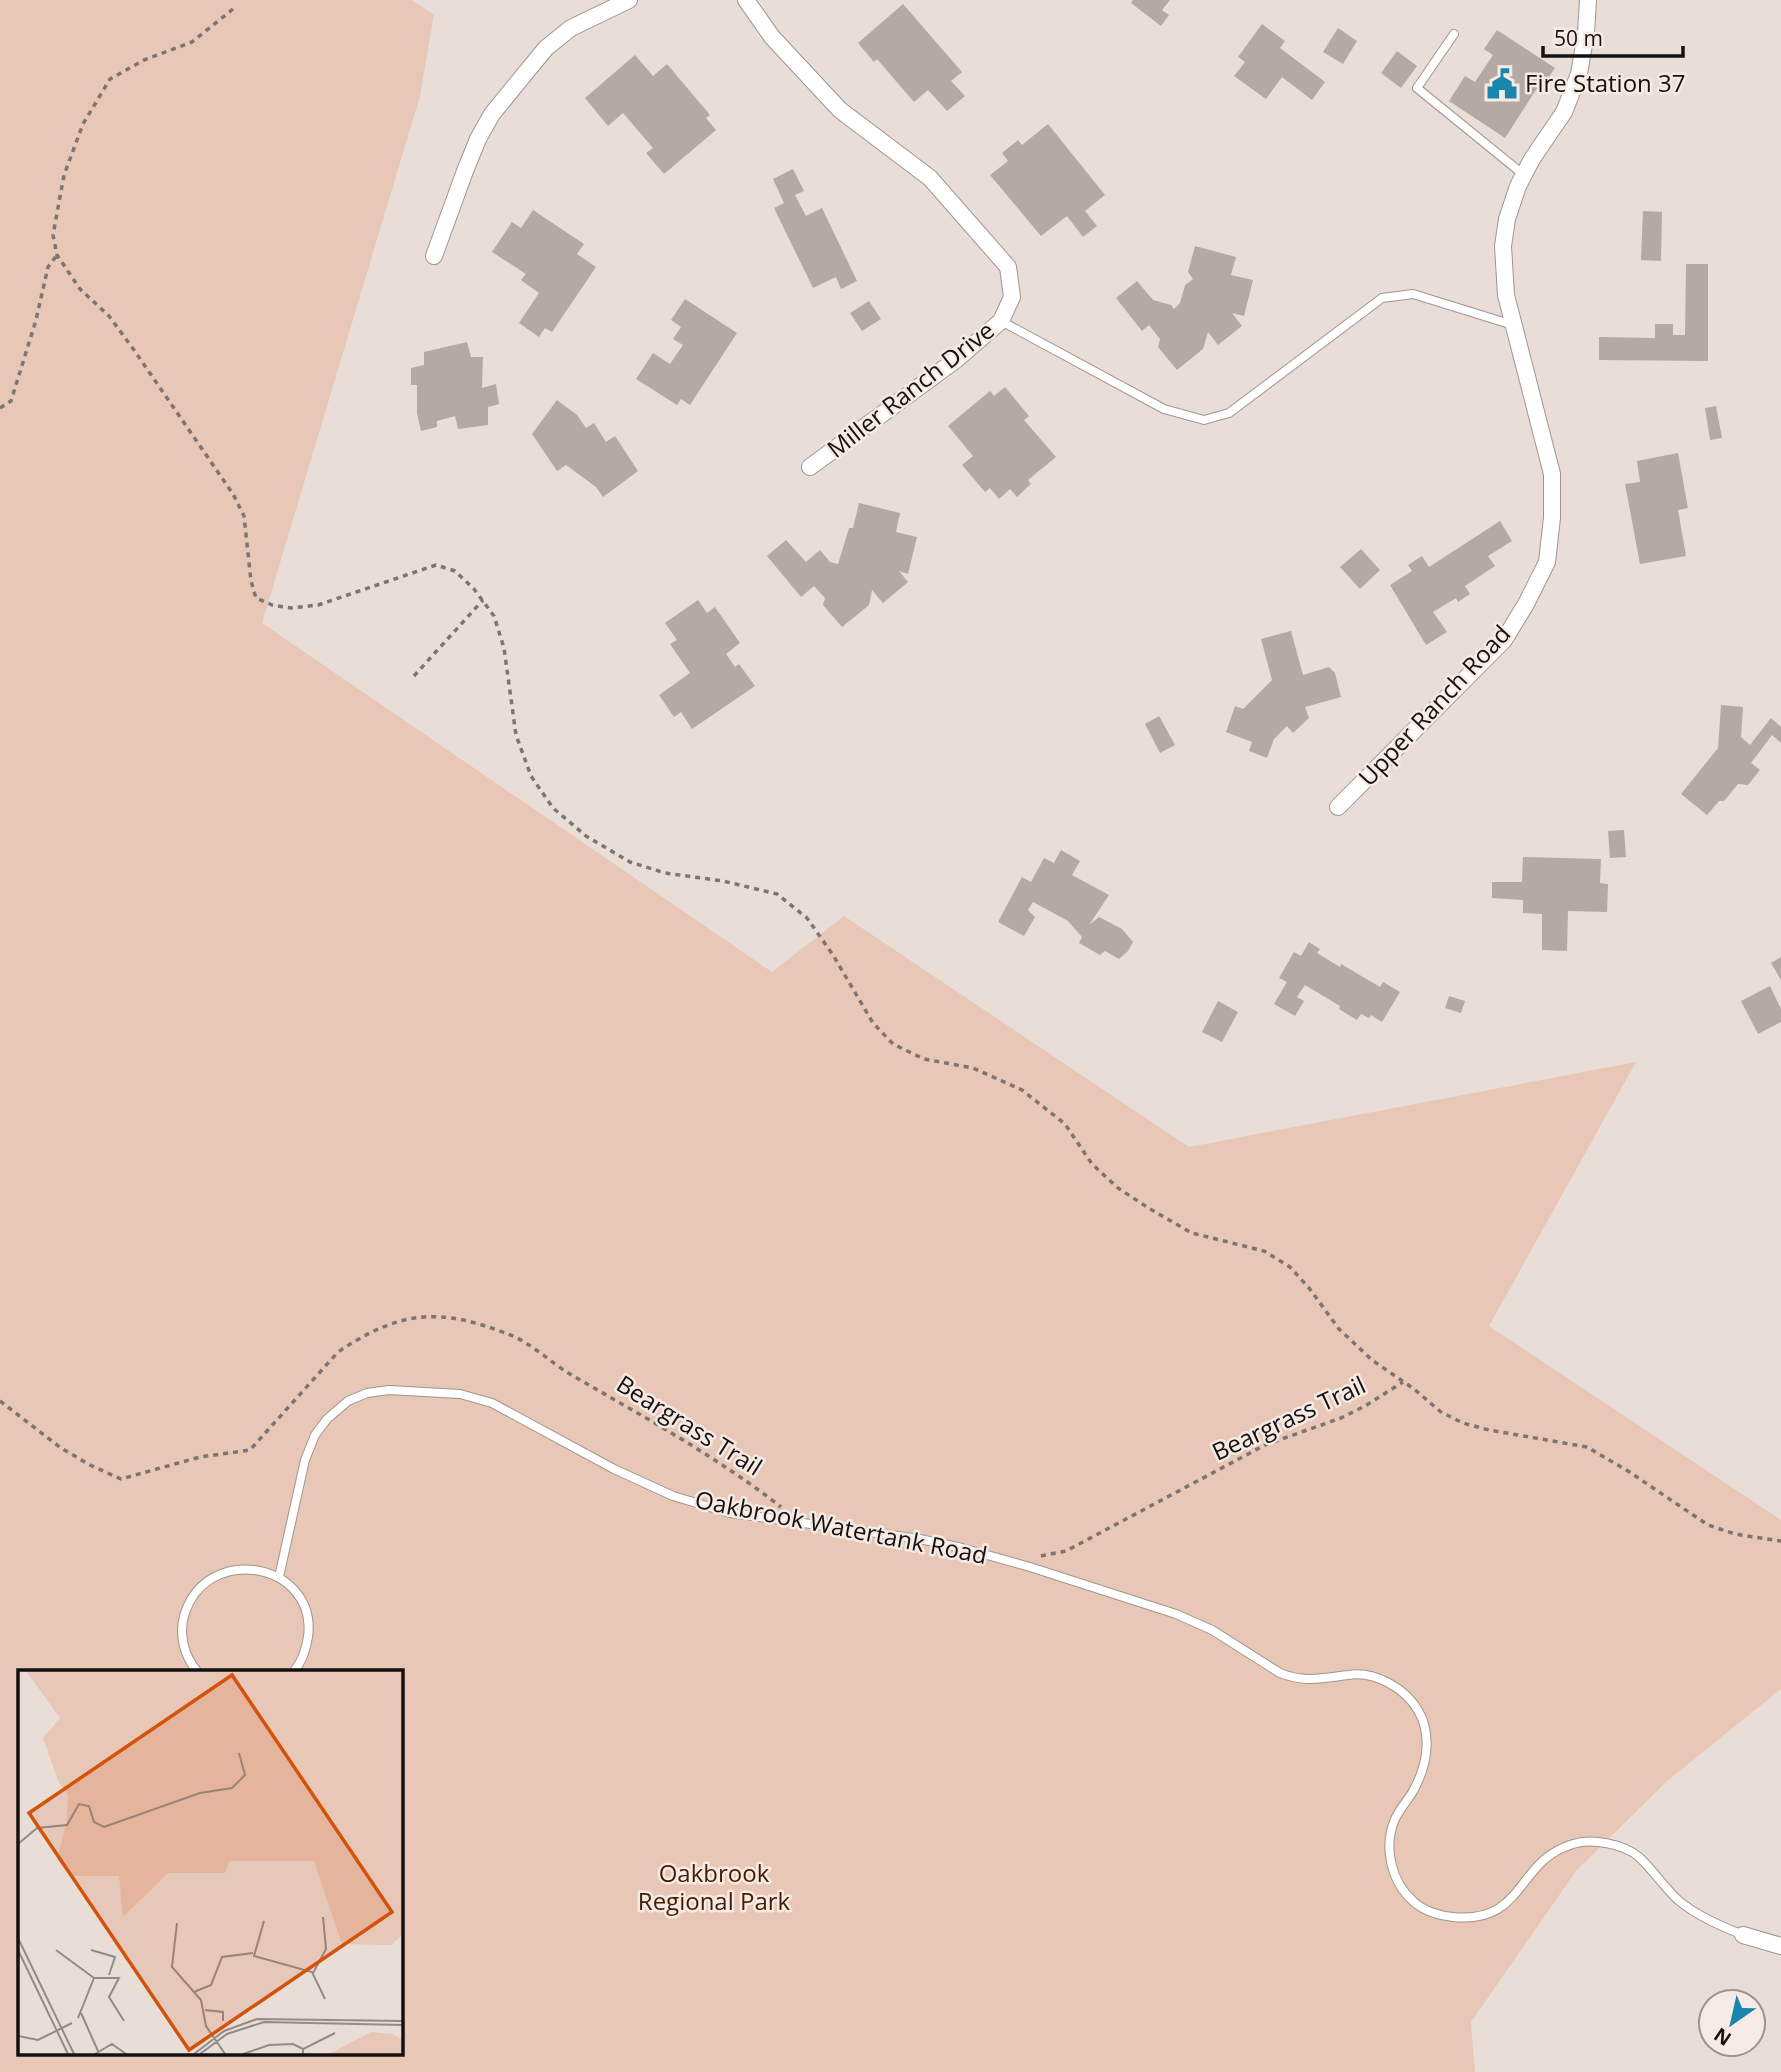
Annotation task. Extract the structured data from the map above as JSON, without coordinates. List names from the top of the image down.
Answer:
{
  "streets": {
    "street": ["Miller Ranch Drive", "Upper Ranch Road"],
    "lane": ["Oakbrook Watertank Road"],
    "path": ["Beargrass Trail"]
  },
  "parks": ["Oakbrook Regional Park"],
  "places": {
    "public building": ["Fire Station 37"]
  },
  "scale_bar": "50 m",
  "north": "bottom left"
}
